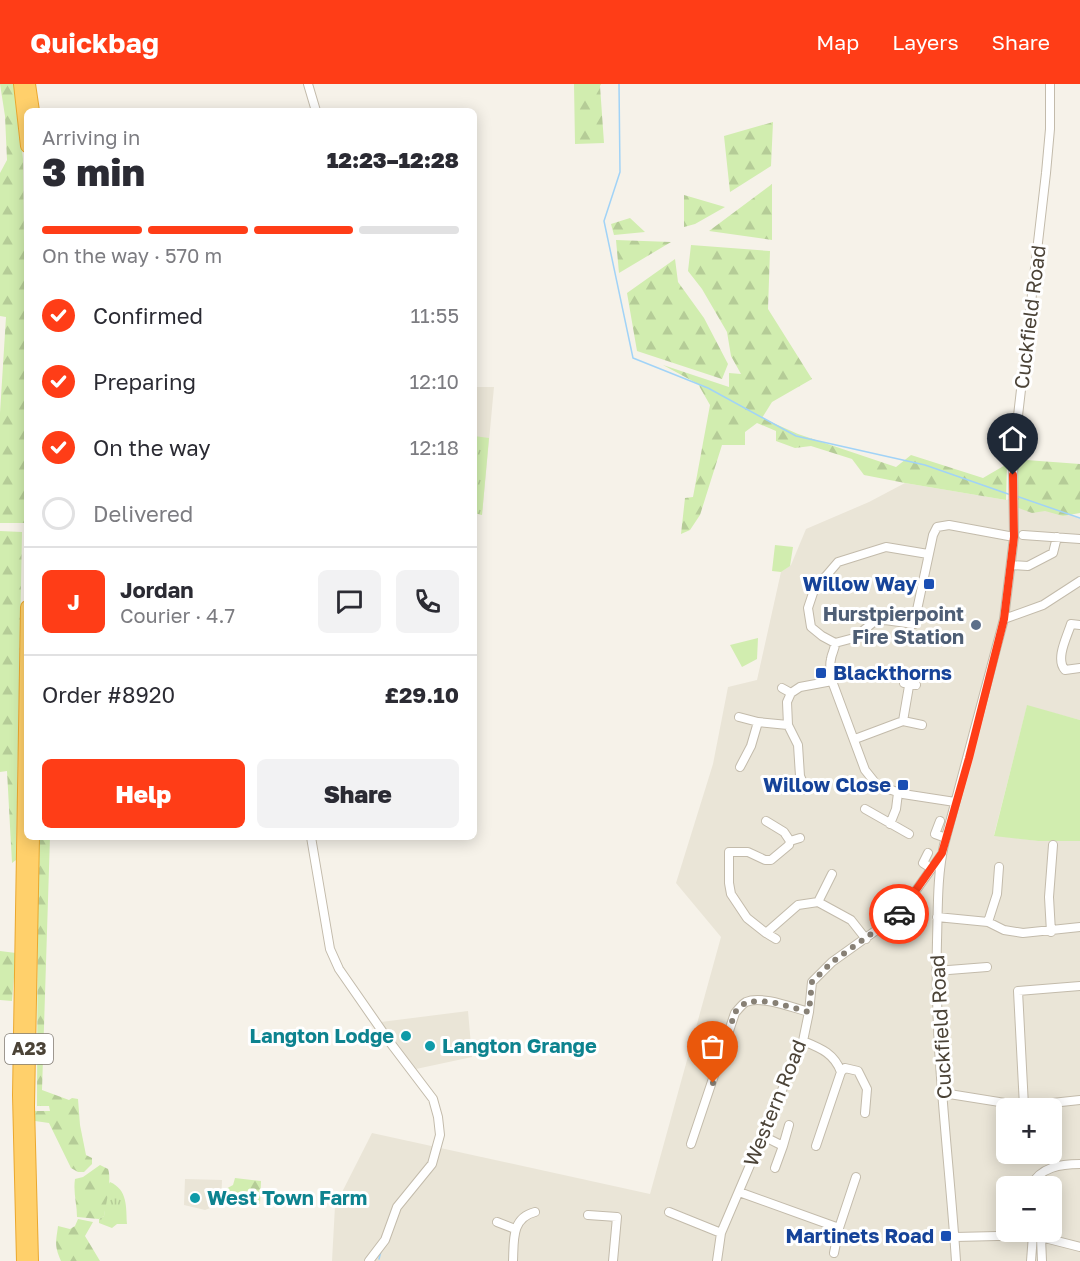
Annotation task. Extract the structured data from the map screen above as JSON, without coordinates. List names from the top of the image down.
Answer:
{
  "streets": {
    "highway": ["A23"],
    "street": ["Cuckfield Road", "Western Road"]
  },
  "crossings": [
    ["Cuckfield Road", "Western Road"]
  ],
  "places": {
    "transit": [
      "Willow Way",
      "Blackthorns",
      "Willow Close",
      "Martinets Road"
    ],
    "other": [
      "Hurstpierpoint Fire Station",
      "Langton Lodge",
      "Langton Grange",
      "West Town Farm"
    ]
  },
  "page": {
    "header": "Quickbag",
    "nav": ["Map", "Layers", "Share"],
    "heading": ["3 min", "Arriving in", "12:23–12:28"],
    "panel": [
      "Jordan",
      "Courier · 4.7",
      "Order #8920",
      "£29.10"
    ],
    "bar": "On the way · 570 m",
    "list": [
      ["Confirmed", "11:55"],
      ["Preparing", "12:10"],
      ["On the way", "12:18"],
      "Delivered"
    ],
    "round": "J",
    "buttons": ["Help", "Share"],
    "map_buttons": ["+", "−"]
  }
}
